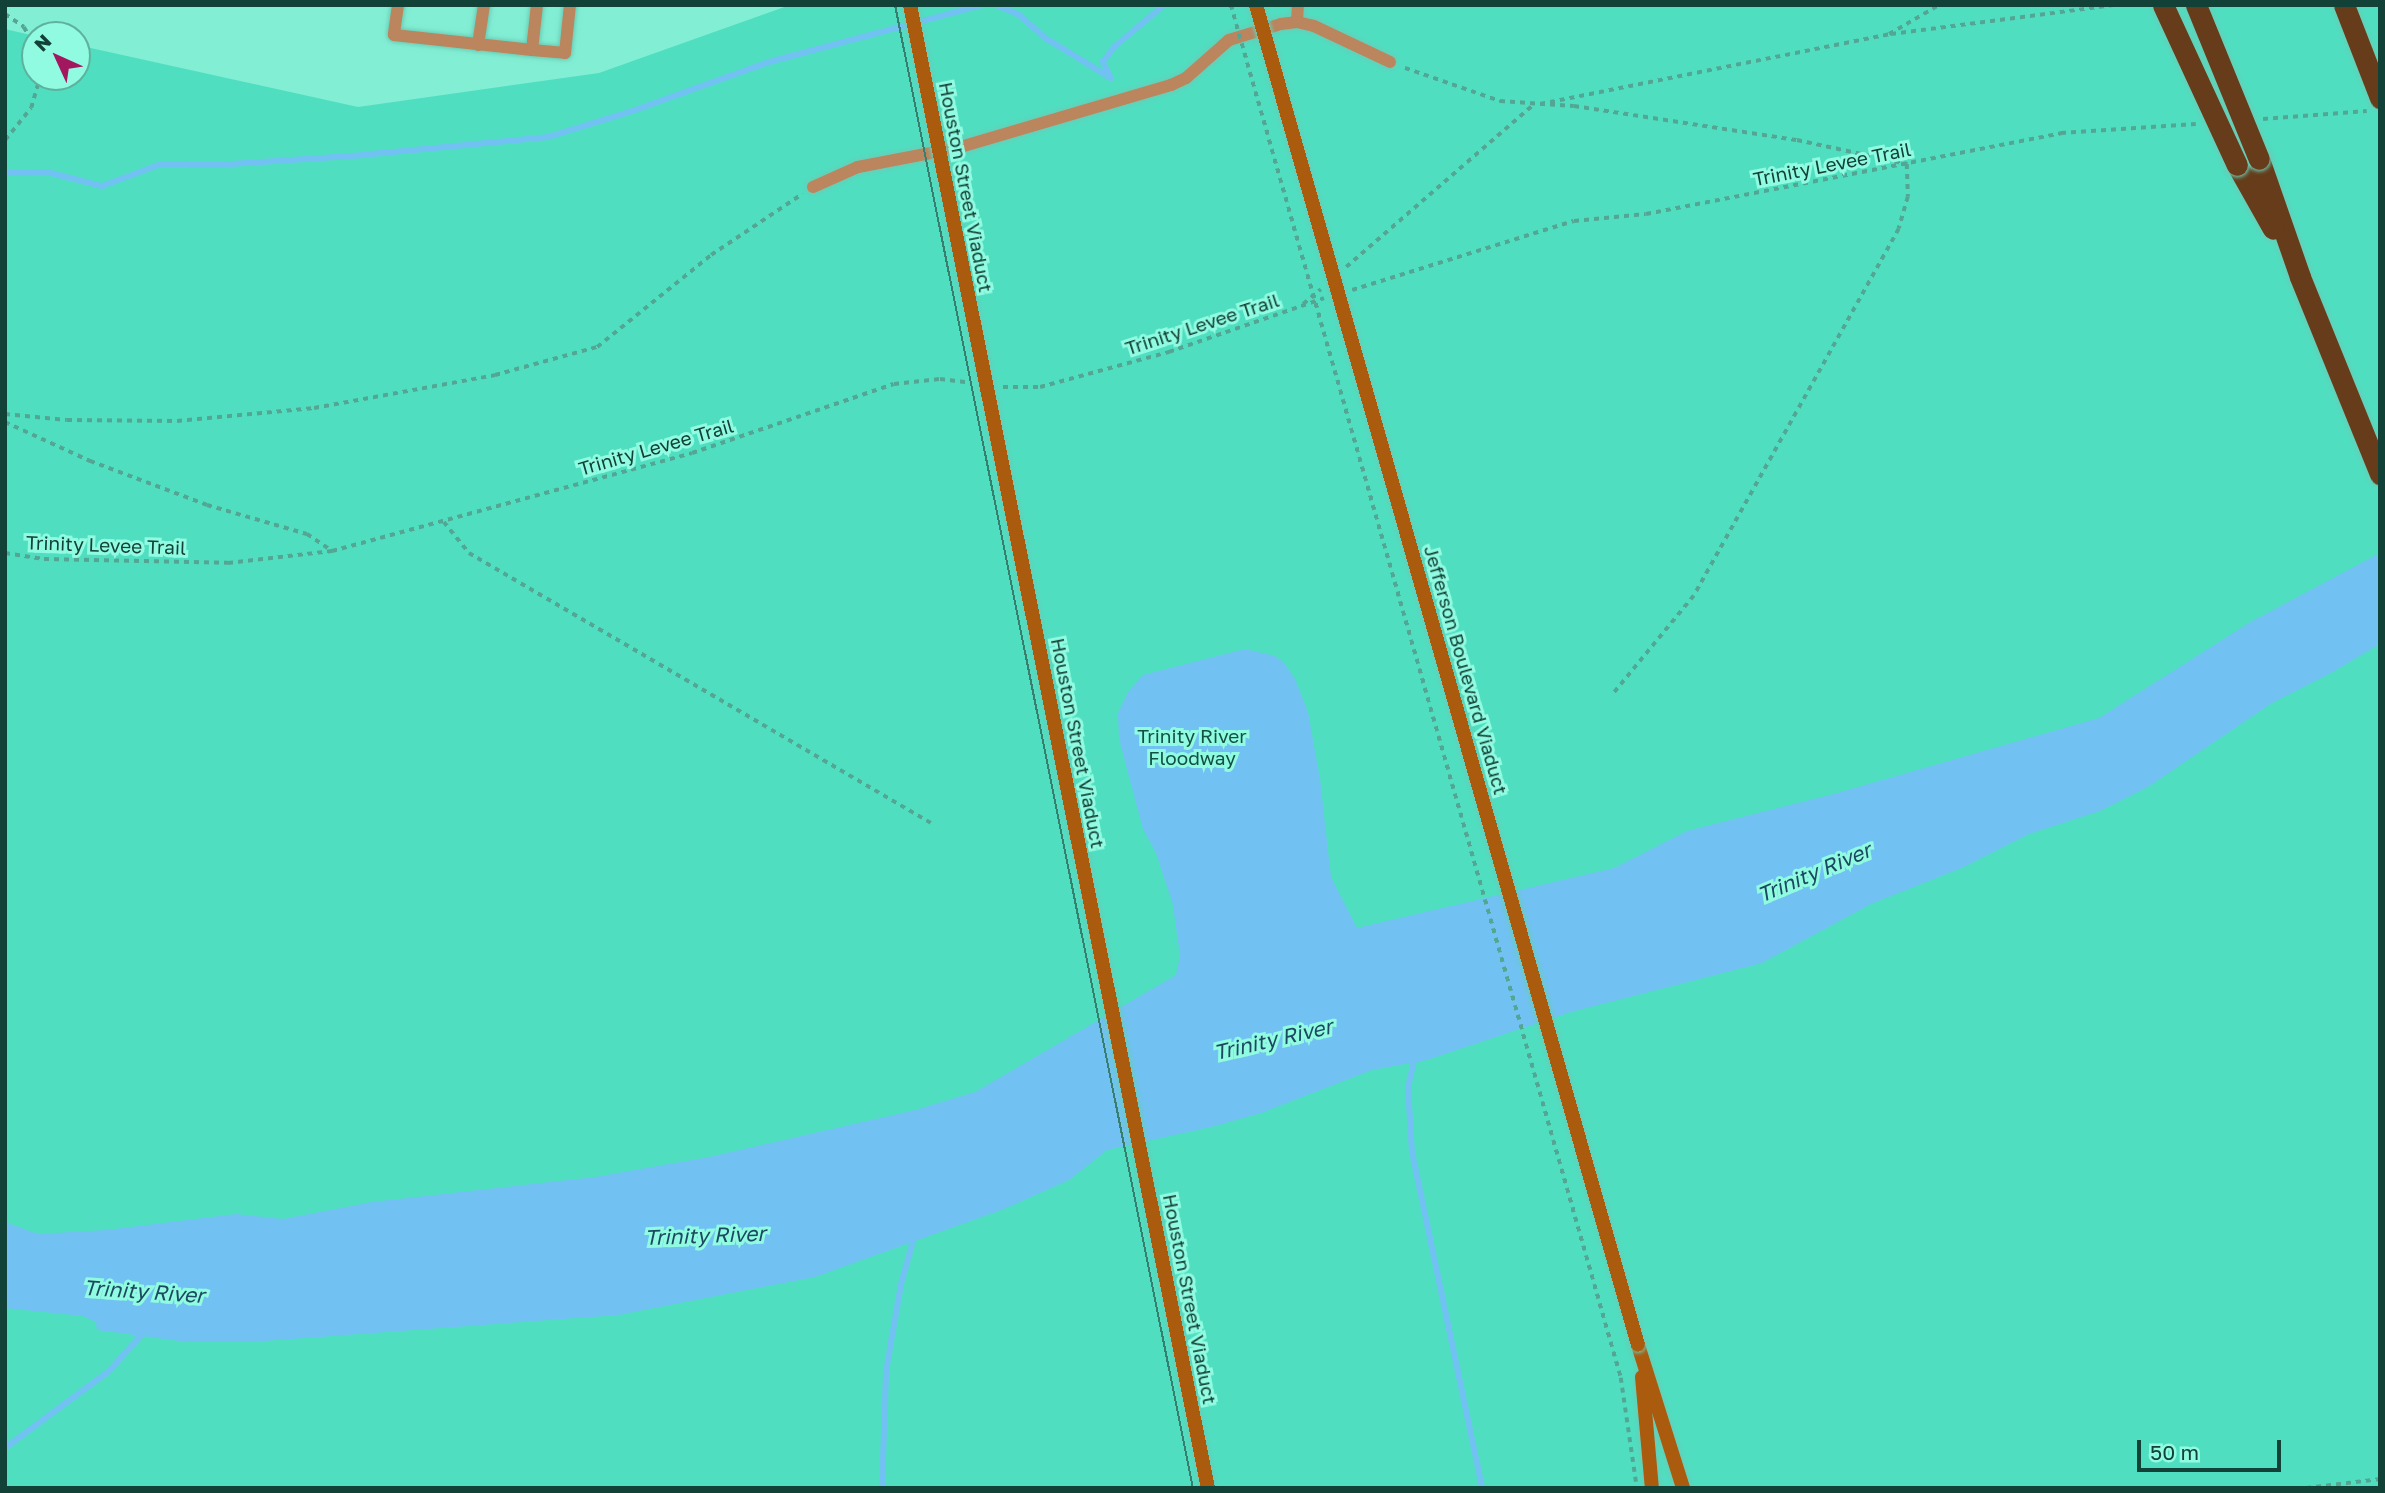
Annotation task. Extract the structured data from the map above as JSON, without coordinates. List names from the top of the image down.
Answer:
{
  "streets": {
    "main road": ["Houston Street Viaduct", "Jefferson Boulevard Viaduct"],
    "path": ["Trinity Levee Trail"]
  },
  "water": ["Trinity River"],
  "parks": ["Trinity River Floodway"],
  "scale_bar": "50 m",
  "north": "top left"
}
